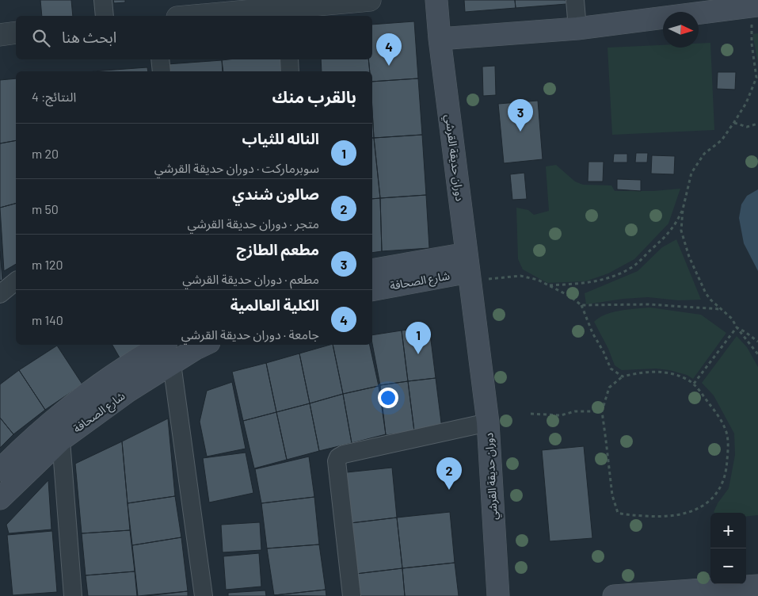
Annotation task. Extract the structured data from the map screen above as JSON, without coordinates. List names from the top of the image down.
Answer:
{
  "streets": {
    "main road": ["دوران حديقة القرشي", "شارع الصحافة"]
  },
  "crossings": [
    ["دوران حديقة القرشي", "شارع الصحافة"]
  ],
  "north": "right",
  "page": {
    "search": "ابحث هنا",
    "pins": [
      "4",
      "3",
      "1",
      "2"
    ],
    "heading": ["بالقرب منك", "النتائج: 4"],
    "list": [
      {
        "mark": "1",
        "name": "الناله للثياب",
        "note": "سوبرماركت · دوران حديقة القرشي",
        "value": "20 m"
      },
      {
        "mark": "2",
        "name": "صالون شندي",
        "note": "متجر · دوران حديقة القرشي",
        "value": "50 m"
      },
      {
        "mark": "3",
        "name": "مطعم الطازج",
        "note": "مطعم · دوران حديقة القرشي",
        "value": "120 m"
      },
      {
        "mark": "4",
        "name": "الكلية العالمية",
        "note": "جامعة · دوران حديقة القرشي",
        "value": "140 m"
      }
    ],
    "map_buttons": ["+", "−"]
  }
}
